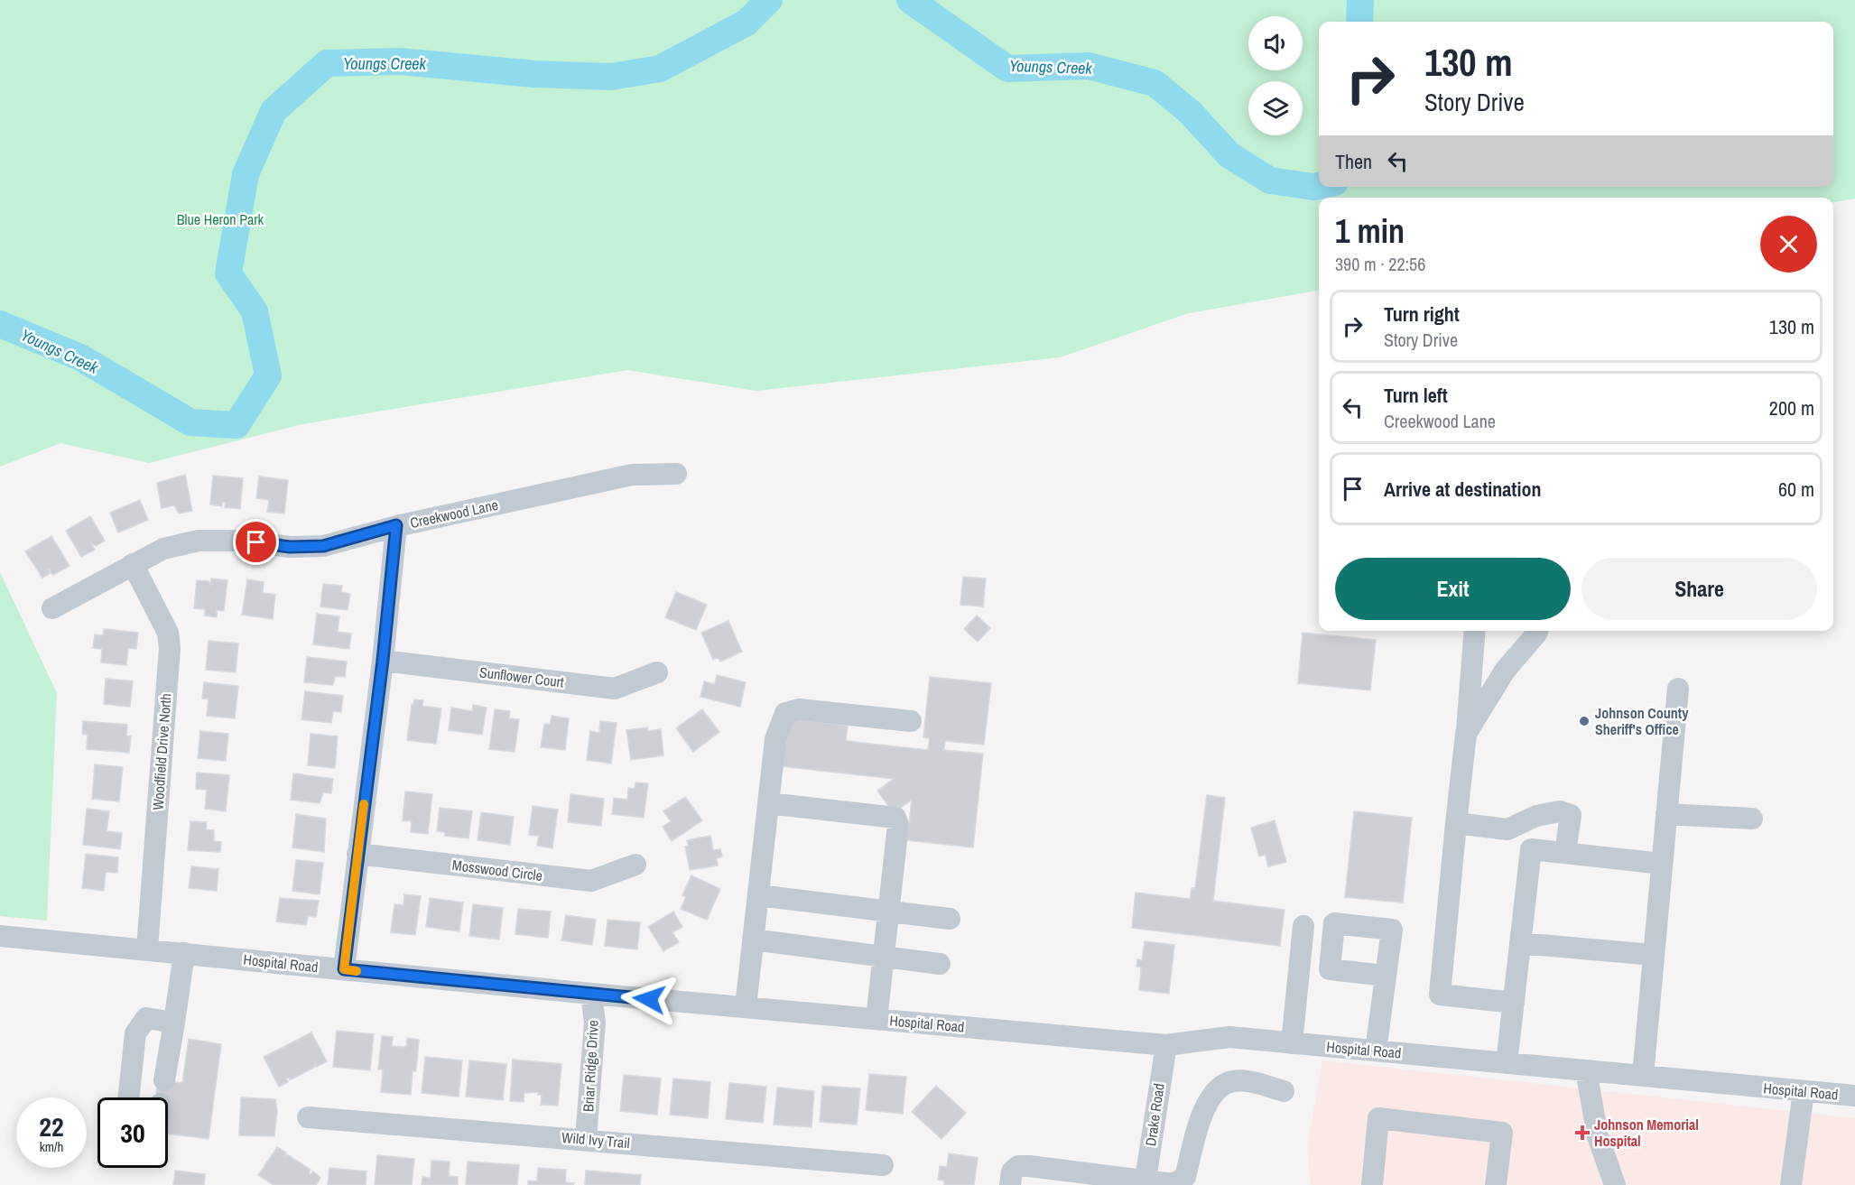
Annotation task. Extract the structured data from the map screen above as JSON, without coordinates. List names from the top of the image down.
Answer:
{
  "streets": {
    "street": [
      "Creekwood Lane",
      "Sunflower Court",
      "Woodfield Drive North",
      "Mosswood Circle",
      "Hospital Road",
      "Briar Ridge Drive",
      "Drake Road",
      "Wild Ivy Trail"
    ]
  },
  "crossings": [
    ["Creekwood Lane", "Woodfield Drive North"],
    ["Woodfield Drive North", "Hospital Road"],
    ["Hospital Road", "Briar Ridge Drive"],
    ["Hospital Road", "Drake Road"],
    ["Briar Ridge Drive", "Wild Ivy Trail"]
  ],
  "water": ["Youngs Creek"],
  "parks": ["Blue Heron Park"],
  "places": {
    "other": ["Johnson County Sheriff's Office"],
    "health": ["Johnson Memorial Hospital"]
  },
  "page": {
    "turn": ["130 m", "Story Drive"],
    "then": "Then",
    "heading": ["1 min", "390 m · 22:56"],
    "list": [
      {
        "name": "Turn right",
        "note": "Story Drive",
        "value": "130 m"
      },
      {
        "name": "Turn left",
        "note": "Creekwood Lane",
        "value": "200 m"
      },
      {
        "name": "Arrive at destination",
        "value": "60 m"
      }
    ],
    "buttons": ["Exit", "Share"],
    "speed": "22 km/h",
    "limit": "30"
  }
}
